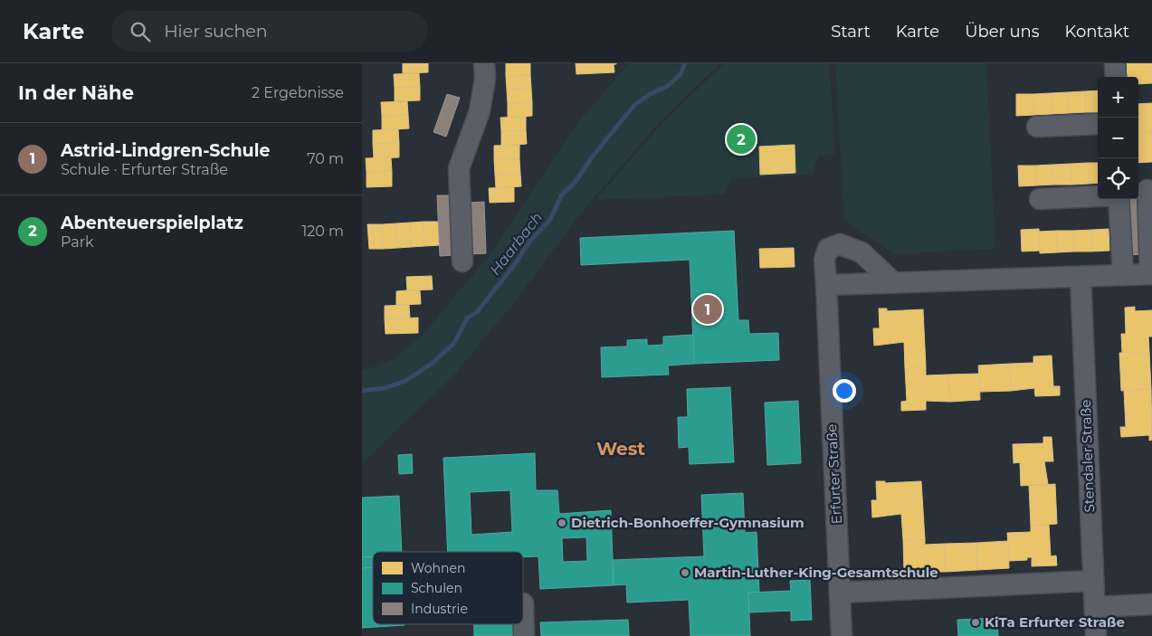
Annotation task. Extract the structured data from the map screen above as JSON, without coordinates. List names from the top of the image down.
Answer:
{
  "streets": {
    "street": ["Stendaler Straße", "Erfurter Straße"]
  },
  "districts": ["West"],
  "water": ["Haarbach"],
  "places": ["Dietrich-Bonhoeffer-Gymnasium", "Martin-Luther-King-Gesamtschule", "KiTa Erfurter Straße"],
  "legend": ["Wohnen", "Schulen", "Industrie"],
  "page": {
    "header": "Karte",
    "search": "Hier suchen",
    "nav": [
      "Start",
      "Karte",
      "Über uns",
      "Kontakt"
    ],
    "heading": ["In der Nähe", "2 Ergebnisse"],
    "map_buttons": ["+", "−"],
    "list": [
      {
        "mark": "1",
        "name": "Astrid-Lindgren-Schule",
        "note": "Schule · Erfurter Straße",
        "value": "70 m"
      },
      {
        "mark": "2",
        "name": "Abenteuerspielplatz",
        "note": "Park",
        "value": "120 m"
      }
    ],
    "pins": ["2", "1"]
  }
}
